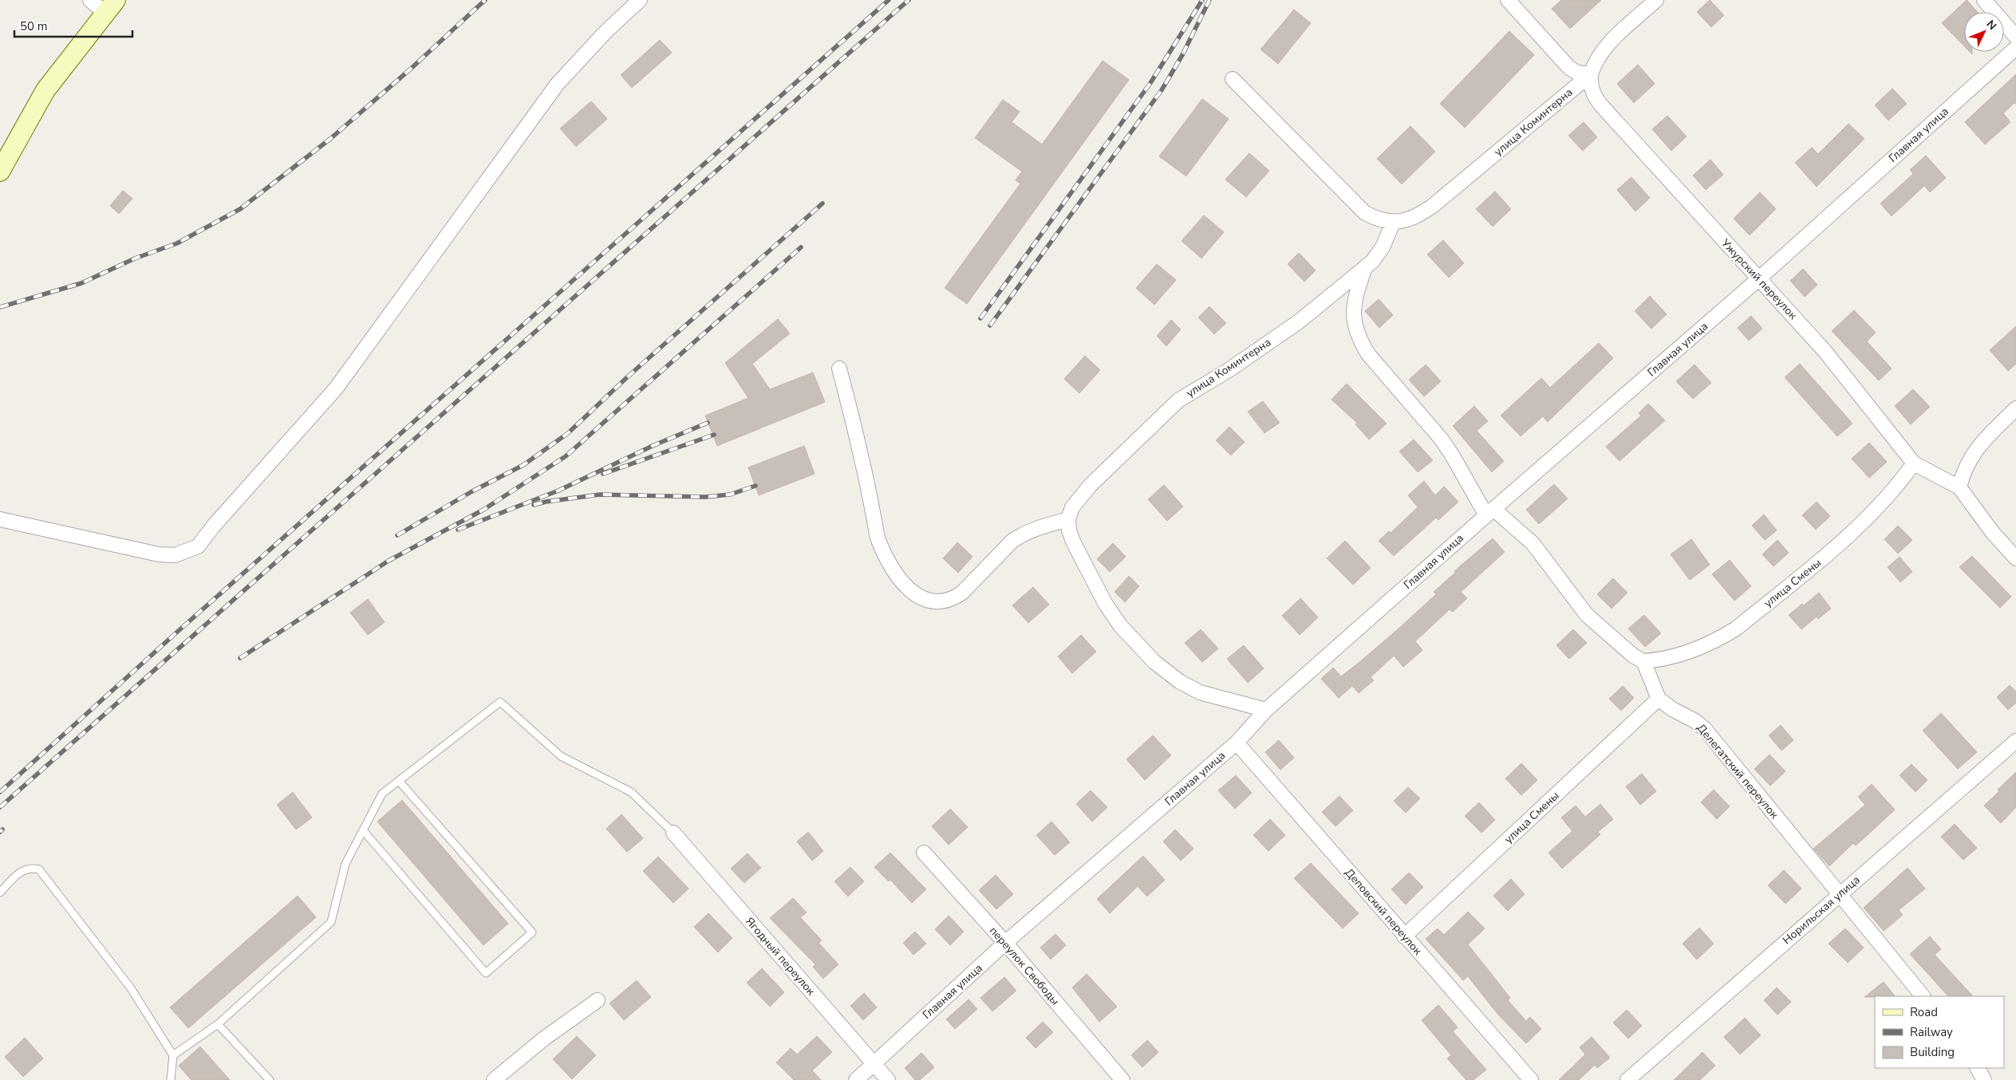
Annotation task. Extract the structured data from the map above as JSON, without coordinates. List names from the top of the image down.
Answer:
{
  "streets": {
    "street": [
      "улица Коминтерна",
      "Главная улица",
      "Ужурский переулок",
      "улица Смены",
      "Делегатский переулок",
      "Норильская улица",
      "Деповский переулок",
      "Ягодный переулок",
      "переулок Свободы"
    ]
  },
  "crossings": [
    ["улица Коминтерна", "Ужурский переулок"],
    ["Главная улица", "Ужурский переулок"],
    ["Главная улица", "Деповский переулок"],
    ["Главная улица", "Ягодный переулок"],
    ["Главная улица", "переулок Свободы"],
    ["Ужурский переулок", "улица Смены"],
    ["улица Смены", "Делегатский переулок"],
    ["улица Смены", "Деповский переулок"],
    ["Делегатский переулок", "Норильская улица"]
  ],
  "legend": ["Road", "Railway", "Building"],
  "scale_bar": "50 m",
  "north": "top right"
}
